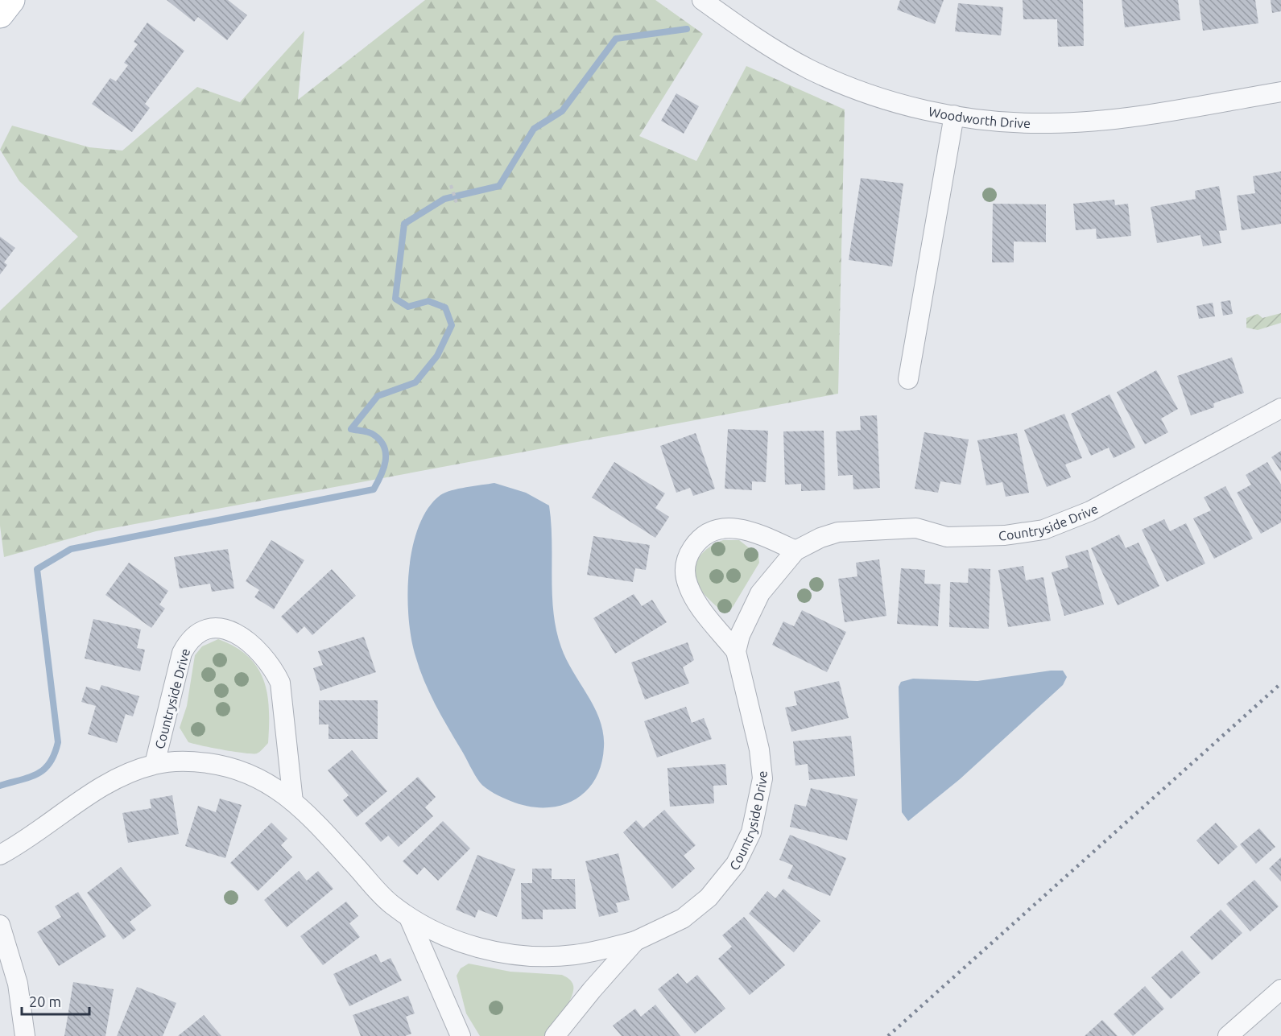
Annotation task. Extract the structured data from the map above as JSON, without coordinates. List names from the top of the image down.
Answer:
{
  "streets": {
    "street": ["Woodworth Drive", "Countryside Drive"]
  },
  "scale_bar": "20 m"
}
